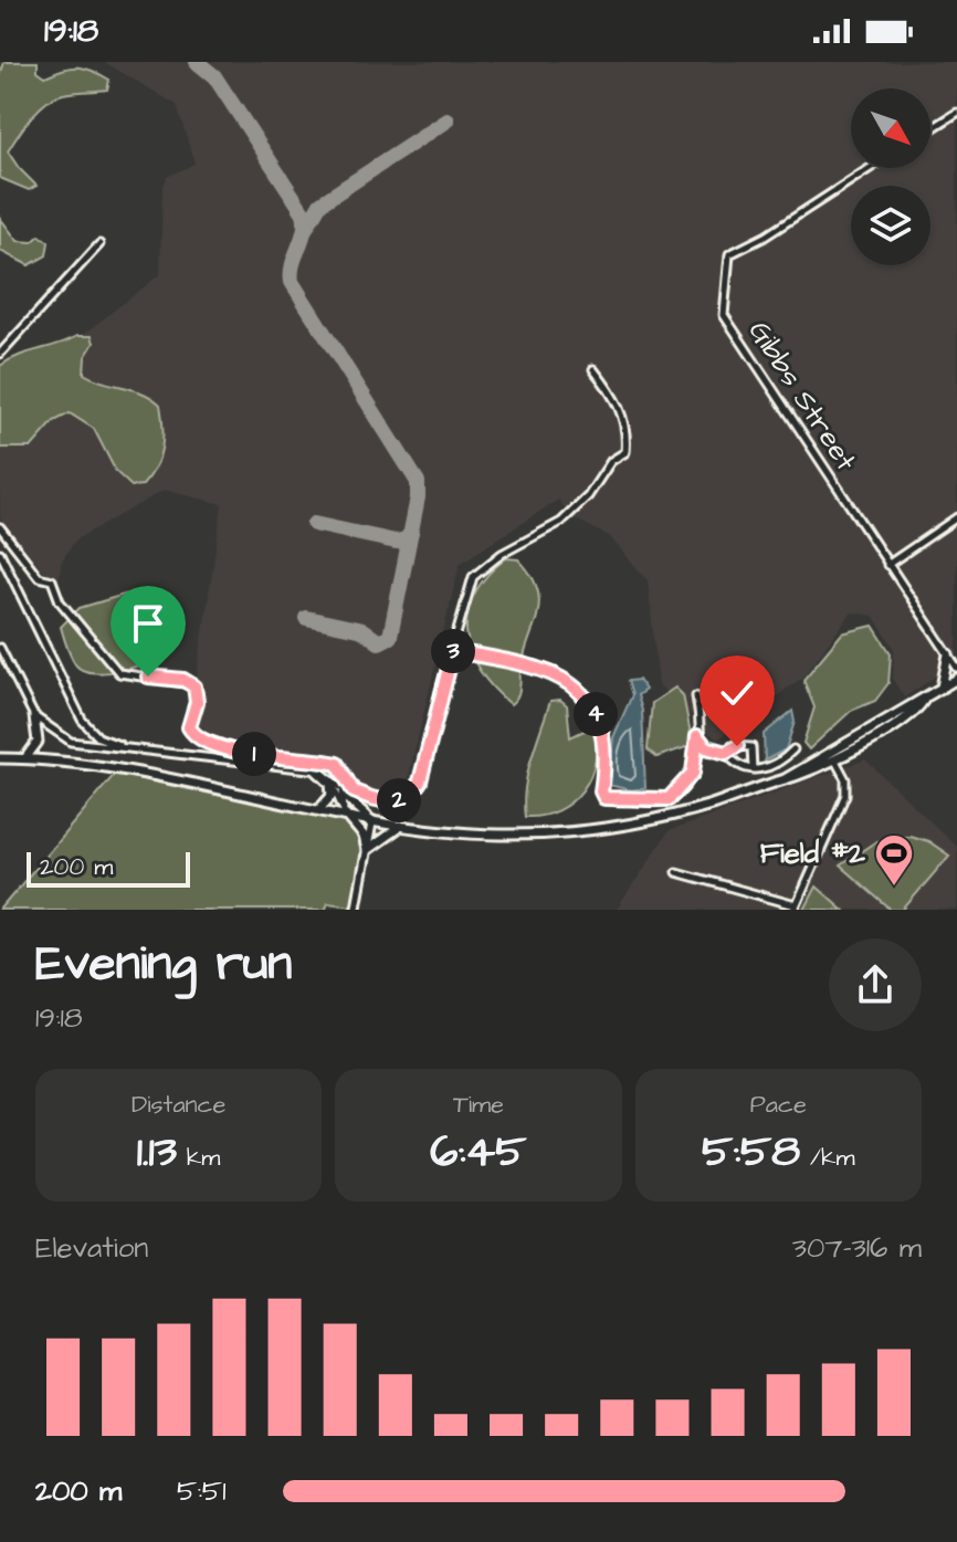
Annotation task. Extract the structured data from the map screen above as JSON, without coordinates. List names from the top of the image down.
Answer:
{
  "streets": {
    "street": ["Gibbs Street"]
  },
  "places": {
    "sports": ["Field #2"]
  },
  "scale_bar": "200 m",
  "north": "bottom right",
  "page": {
    "status": "19:18",
    "pins": [
      "3",
      "4",
      "1",
      "2"
    ],
    "scale": "200 m",
    "heading": ["Evening run", "19:18"],
    "stats": [
      ["Distance", "1.13 km"],
      ["Time", "6:45"],
      ["Pace", "5:58 /km"]
    ],
    "chart": ["Elevation", "307–316 m"],
    "list": [
      {
        "name": "200 m",
        "note": "5:51"
      }
    ]
  }
}
